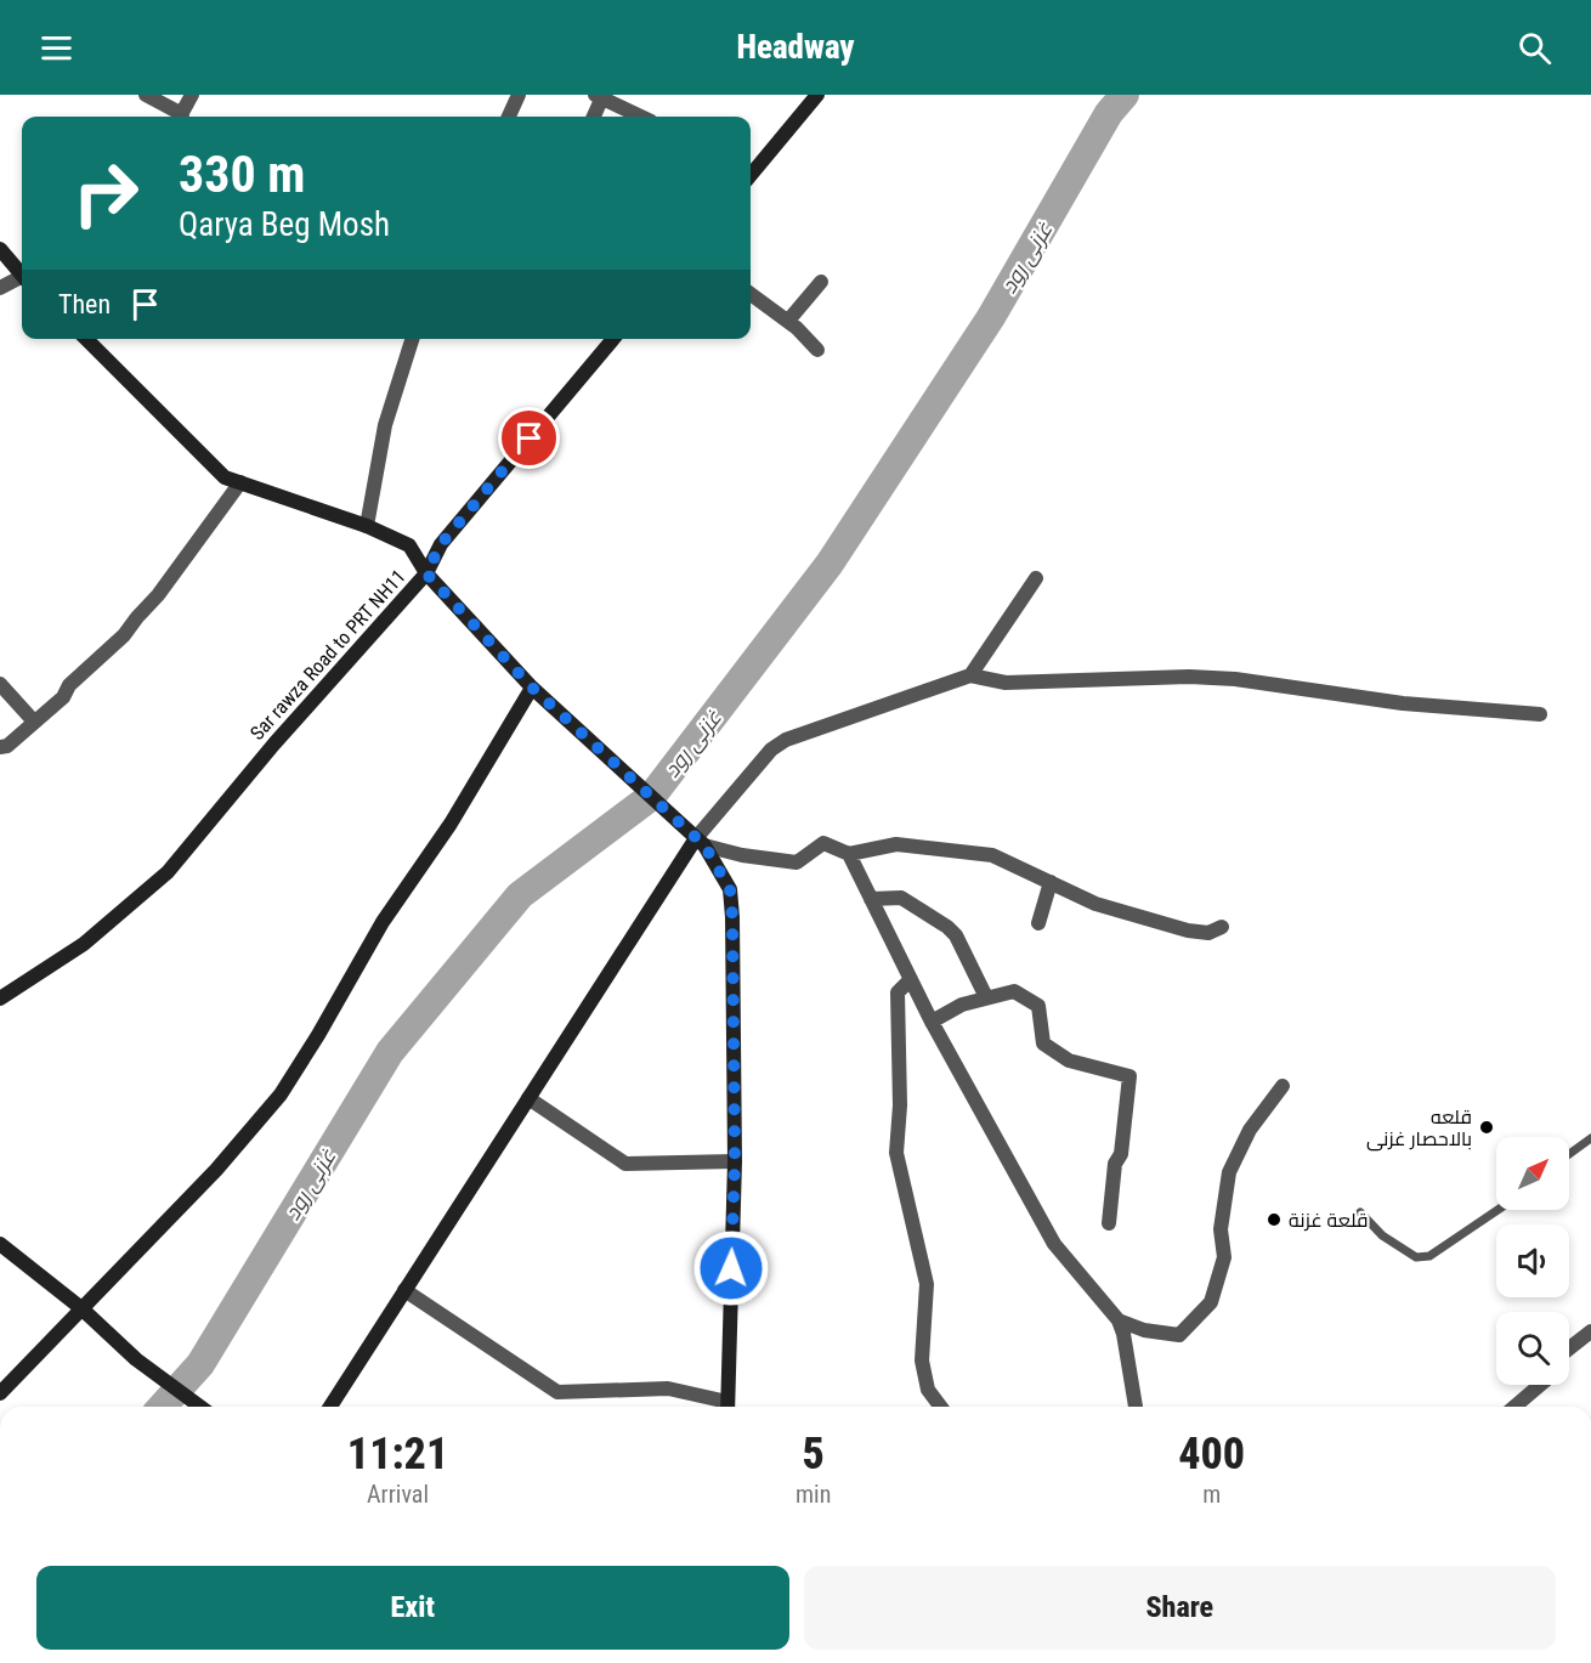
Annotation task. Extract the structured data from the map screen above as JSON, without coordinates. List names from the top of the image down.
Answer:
{
  "streets": {
    "street": ["Sar rawza Road to PRT NH11"]
  },
  "water": ["غزنی رود"],
  "places": ["قلعه بالاحصار غزنی", "قلعة غزنة"],
  "north": "top right",
  "page": {
    "header": "Headway",
    "turn": ["330 m", "Qarya Beg Mosh"],
    "then": "Then",
    "eta": [
      "11:21",
      "Arrival",
      "5",
      "min",
      "400",
      "m"
    ],
    "buttons": ["Exit", "Share"]
  }
}
